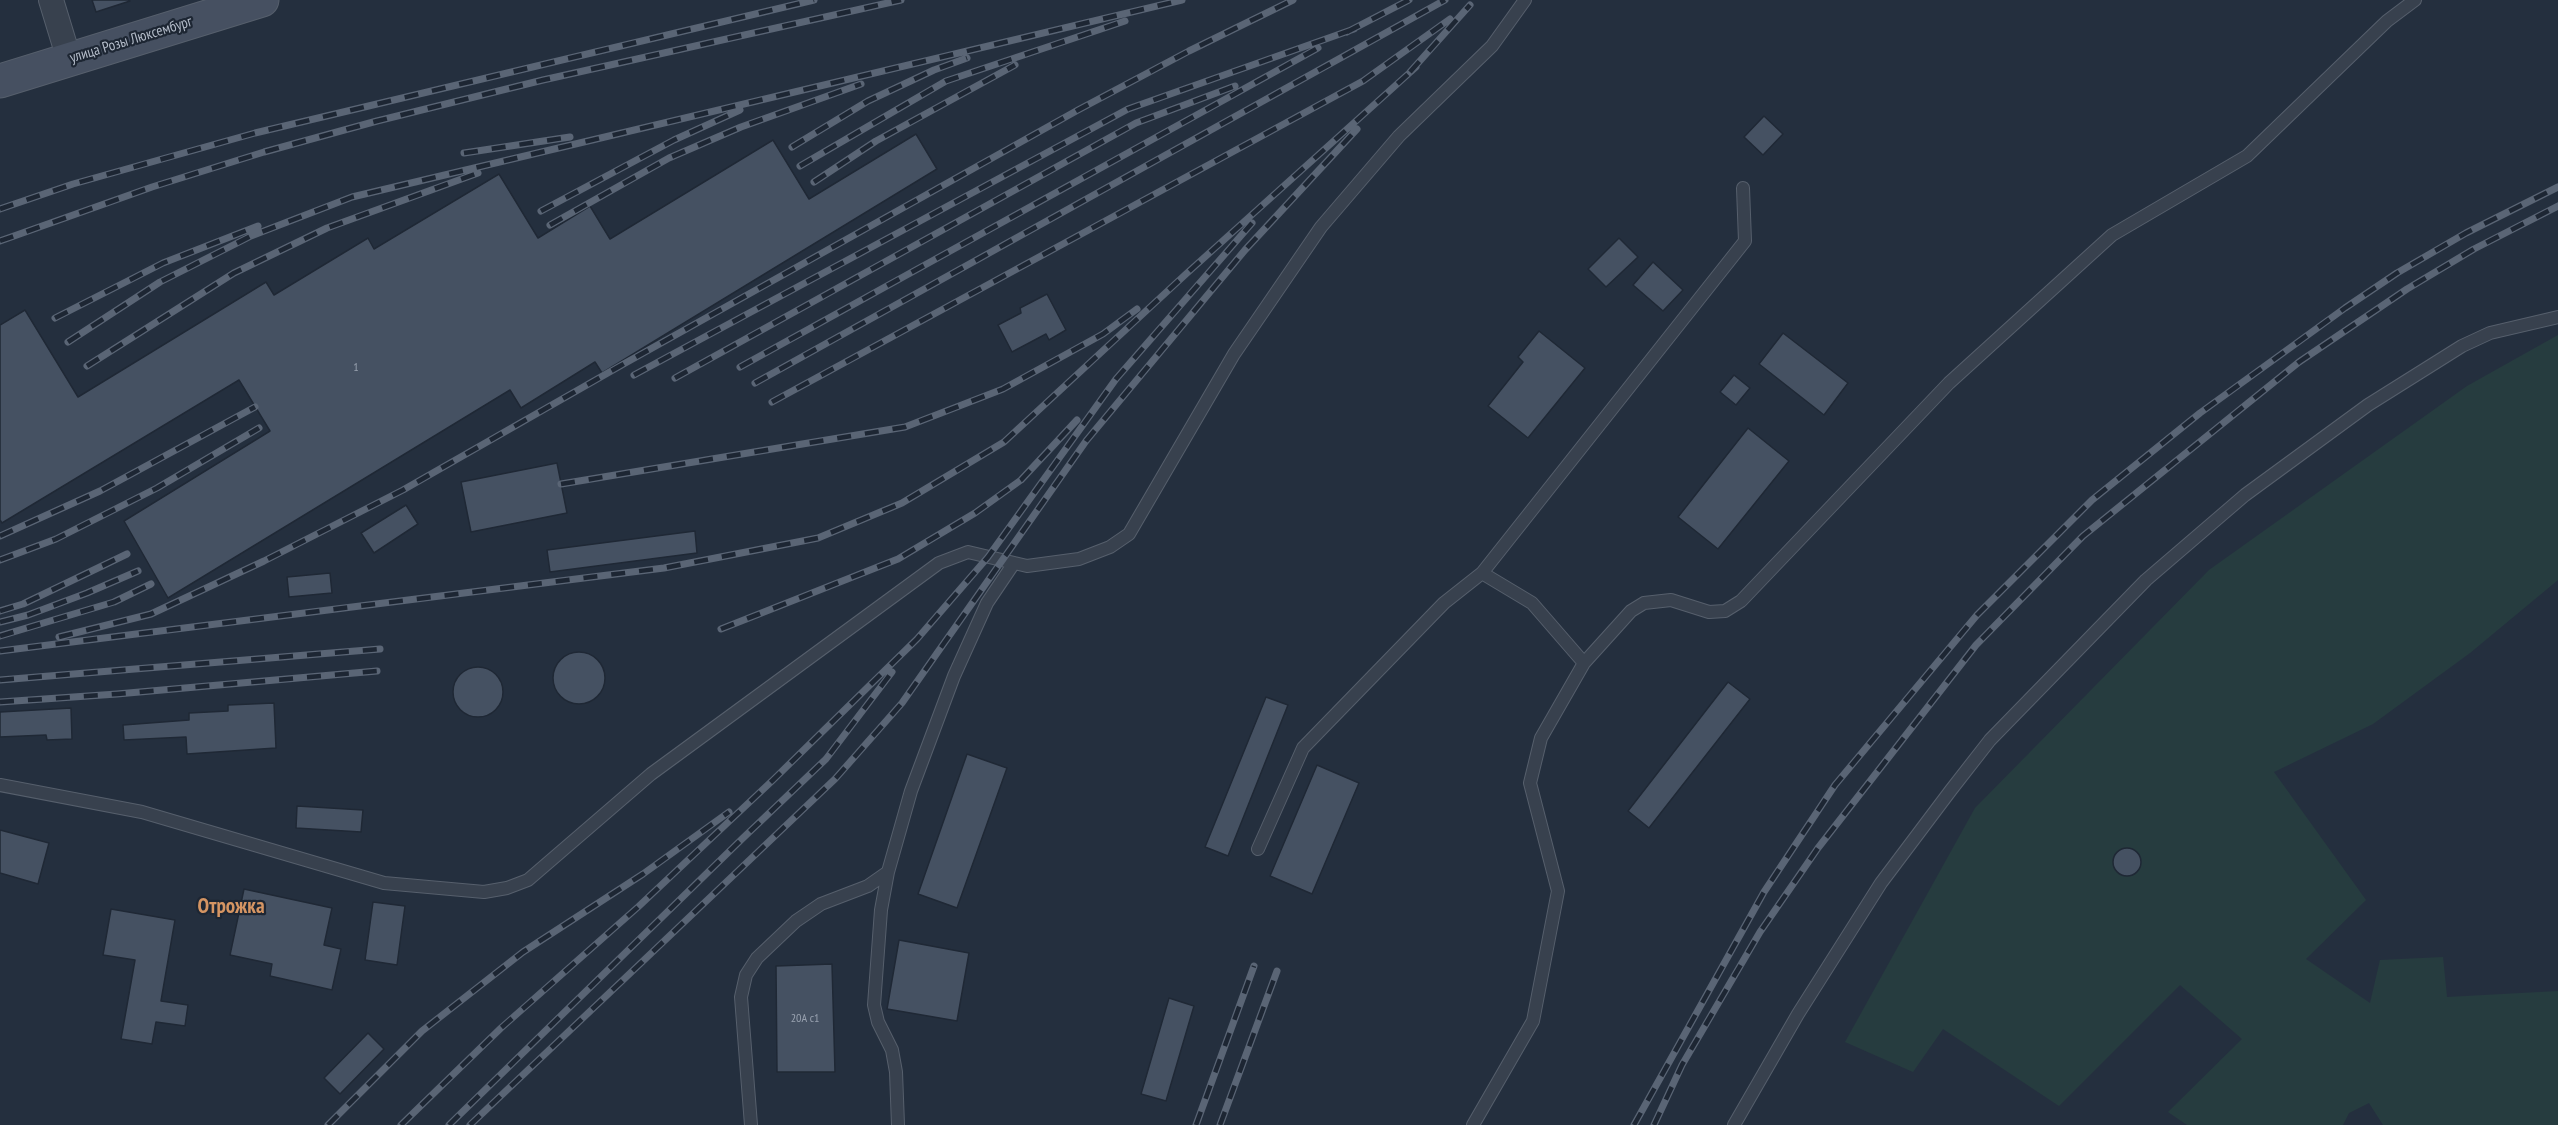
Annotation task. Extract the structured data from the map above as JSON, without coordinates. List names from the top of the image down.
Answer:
{
  "streets": {
    "street": ["улица Розы Люксембург"]
  },
  "districts": ["Отрожка"],
  "house_numbers": ["1", "20А с1"]
}
